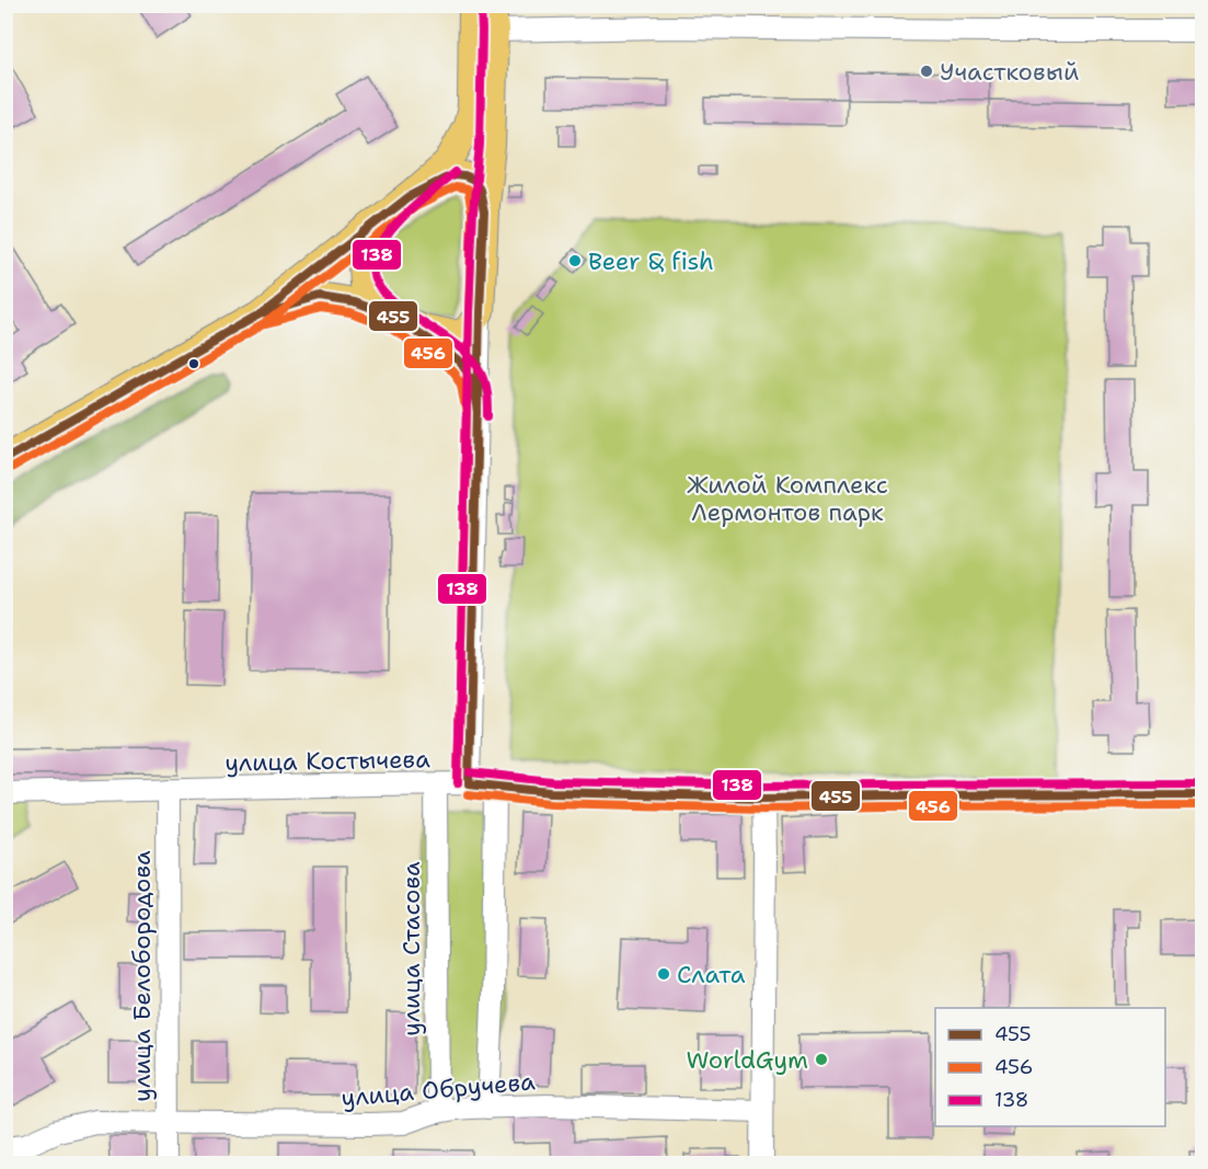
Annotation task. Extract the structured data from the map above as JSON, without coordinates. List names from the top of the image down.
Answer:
{
  "streets": {
    "street": [
      "улица Костычева",
      "улица Стасова",
      "улица Белобородова",
      "улица Обручева"
    ]
  },
  "crossings": [
    ["улица Костычева", "улица Стасова"],
    ["улица Костычева", "улица Белобородова"],
    ["улица Стасова", "улица Обручева"],
    ["улица Белобородова", "улица Обручева"]
  ],
  "parks": ["Жилой Комплекс Лермонтов парк"],
  "places": [
    "Участковый",
    "Beer & fish",
    "Слата",
    "WorldGym"
  ],
  "lines": ["transit line 138", "transit line 455", "transit line 456"],
  "legend": ["455", "456", "138"]
}
